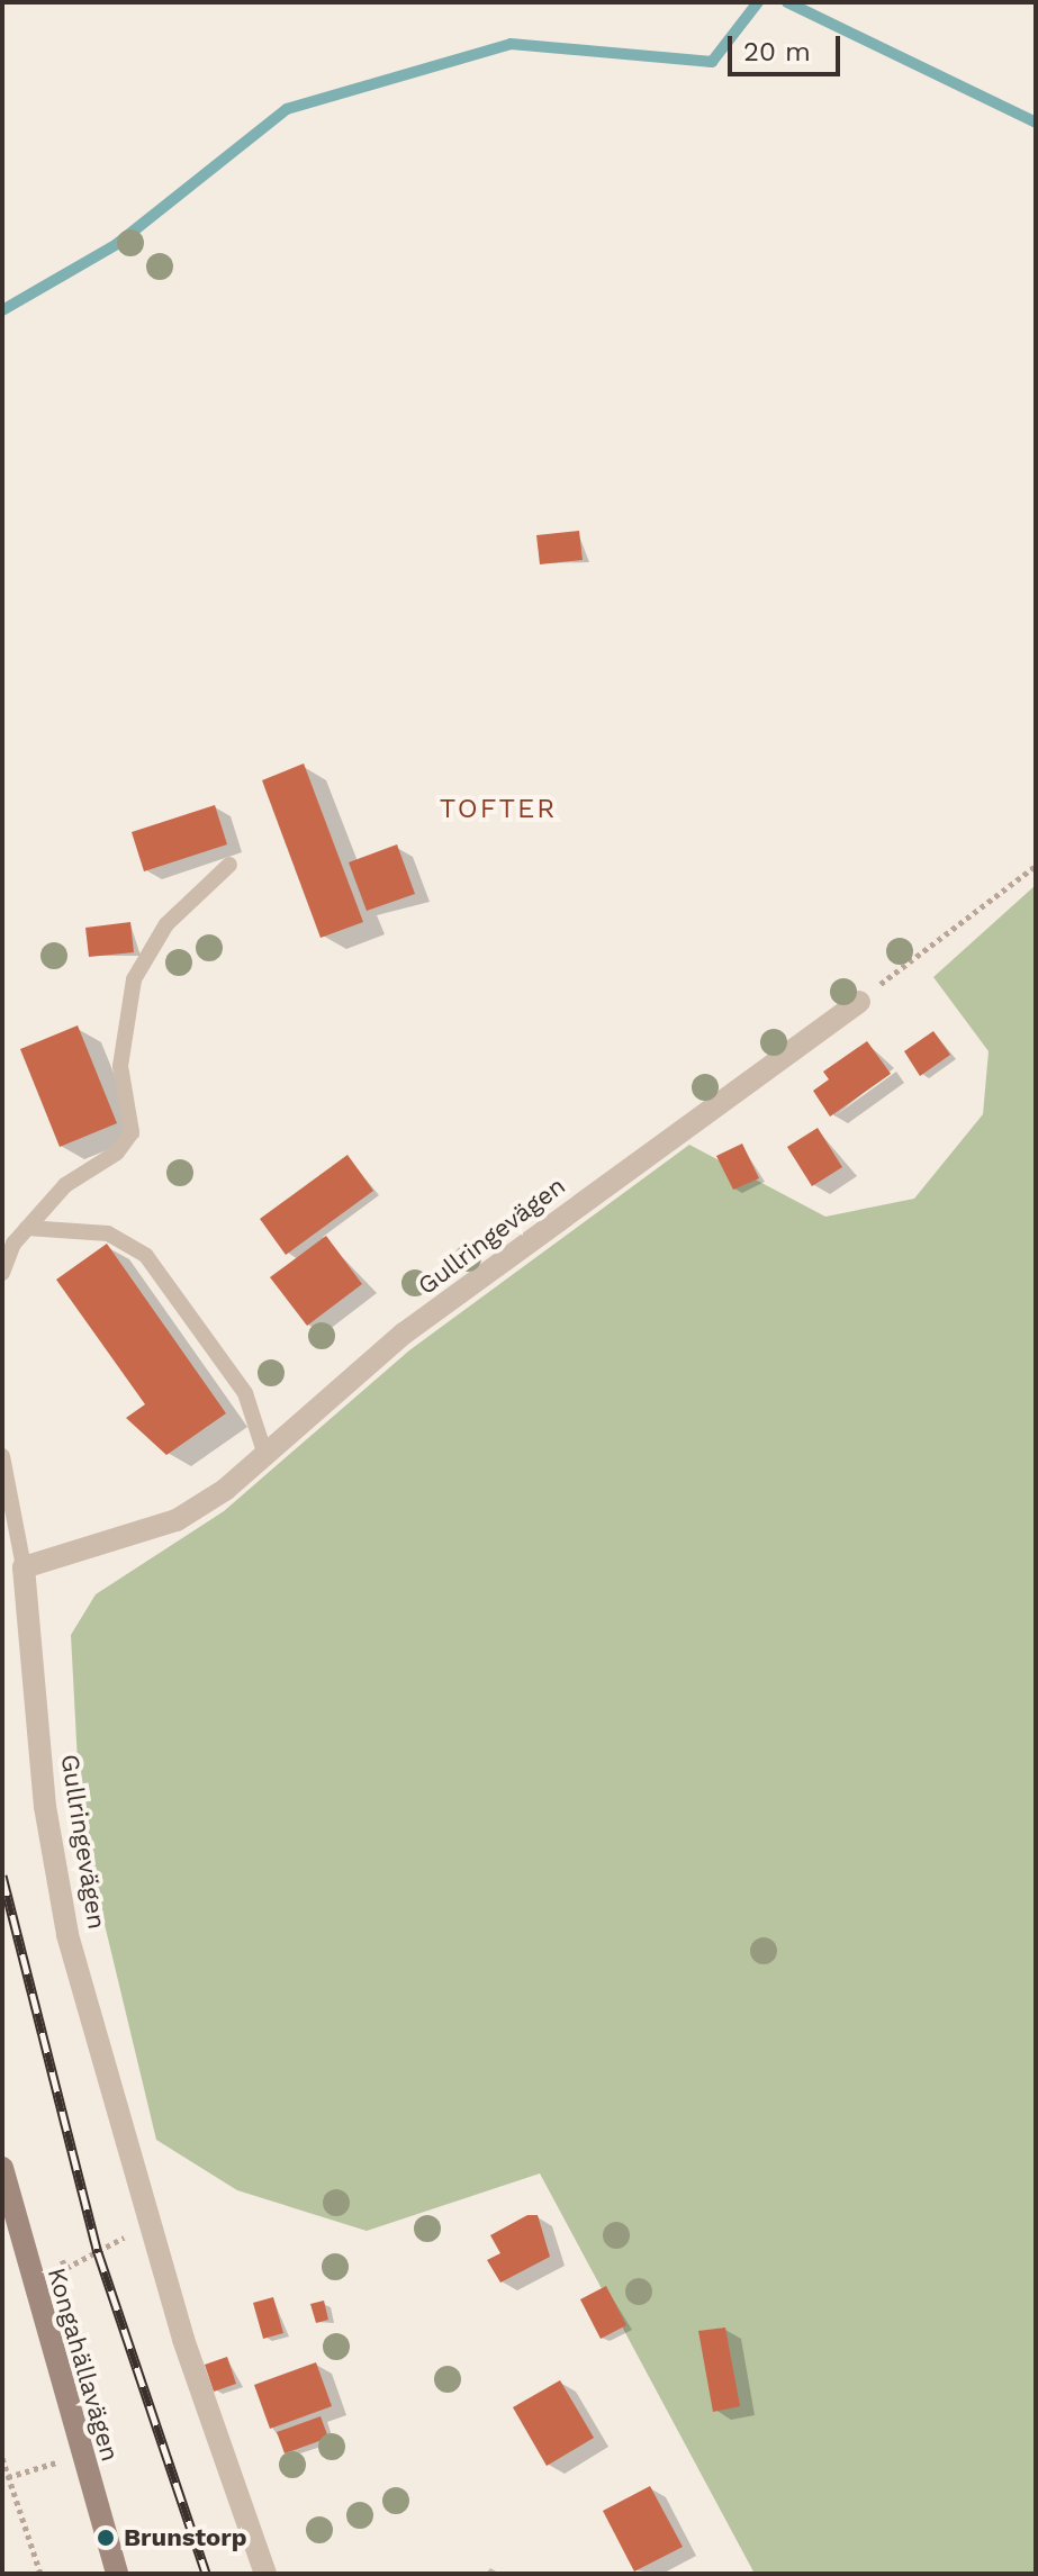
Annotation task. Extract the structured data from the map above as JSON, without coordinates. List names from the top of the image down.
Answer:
{
  "streets": {
    "main road": ["Kongahällavägen"],
    "street": ["Gullringevägen"]
  },
  "districts": ["TOFTER"],
  "places": ["Brunstorp"],
  "scale_bar": "20 m"
}
